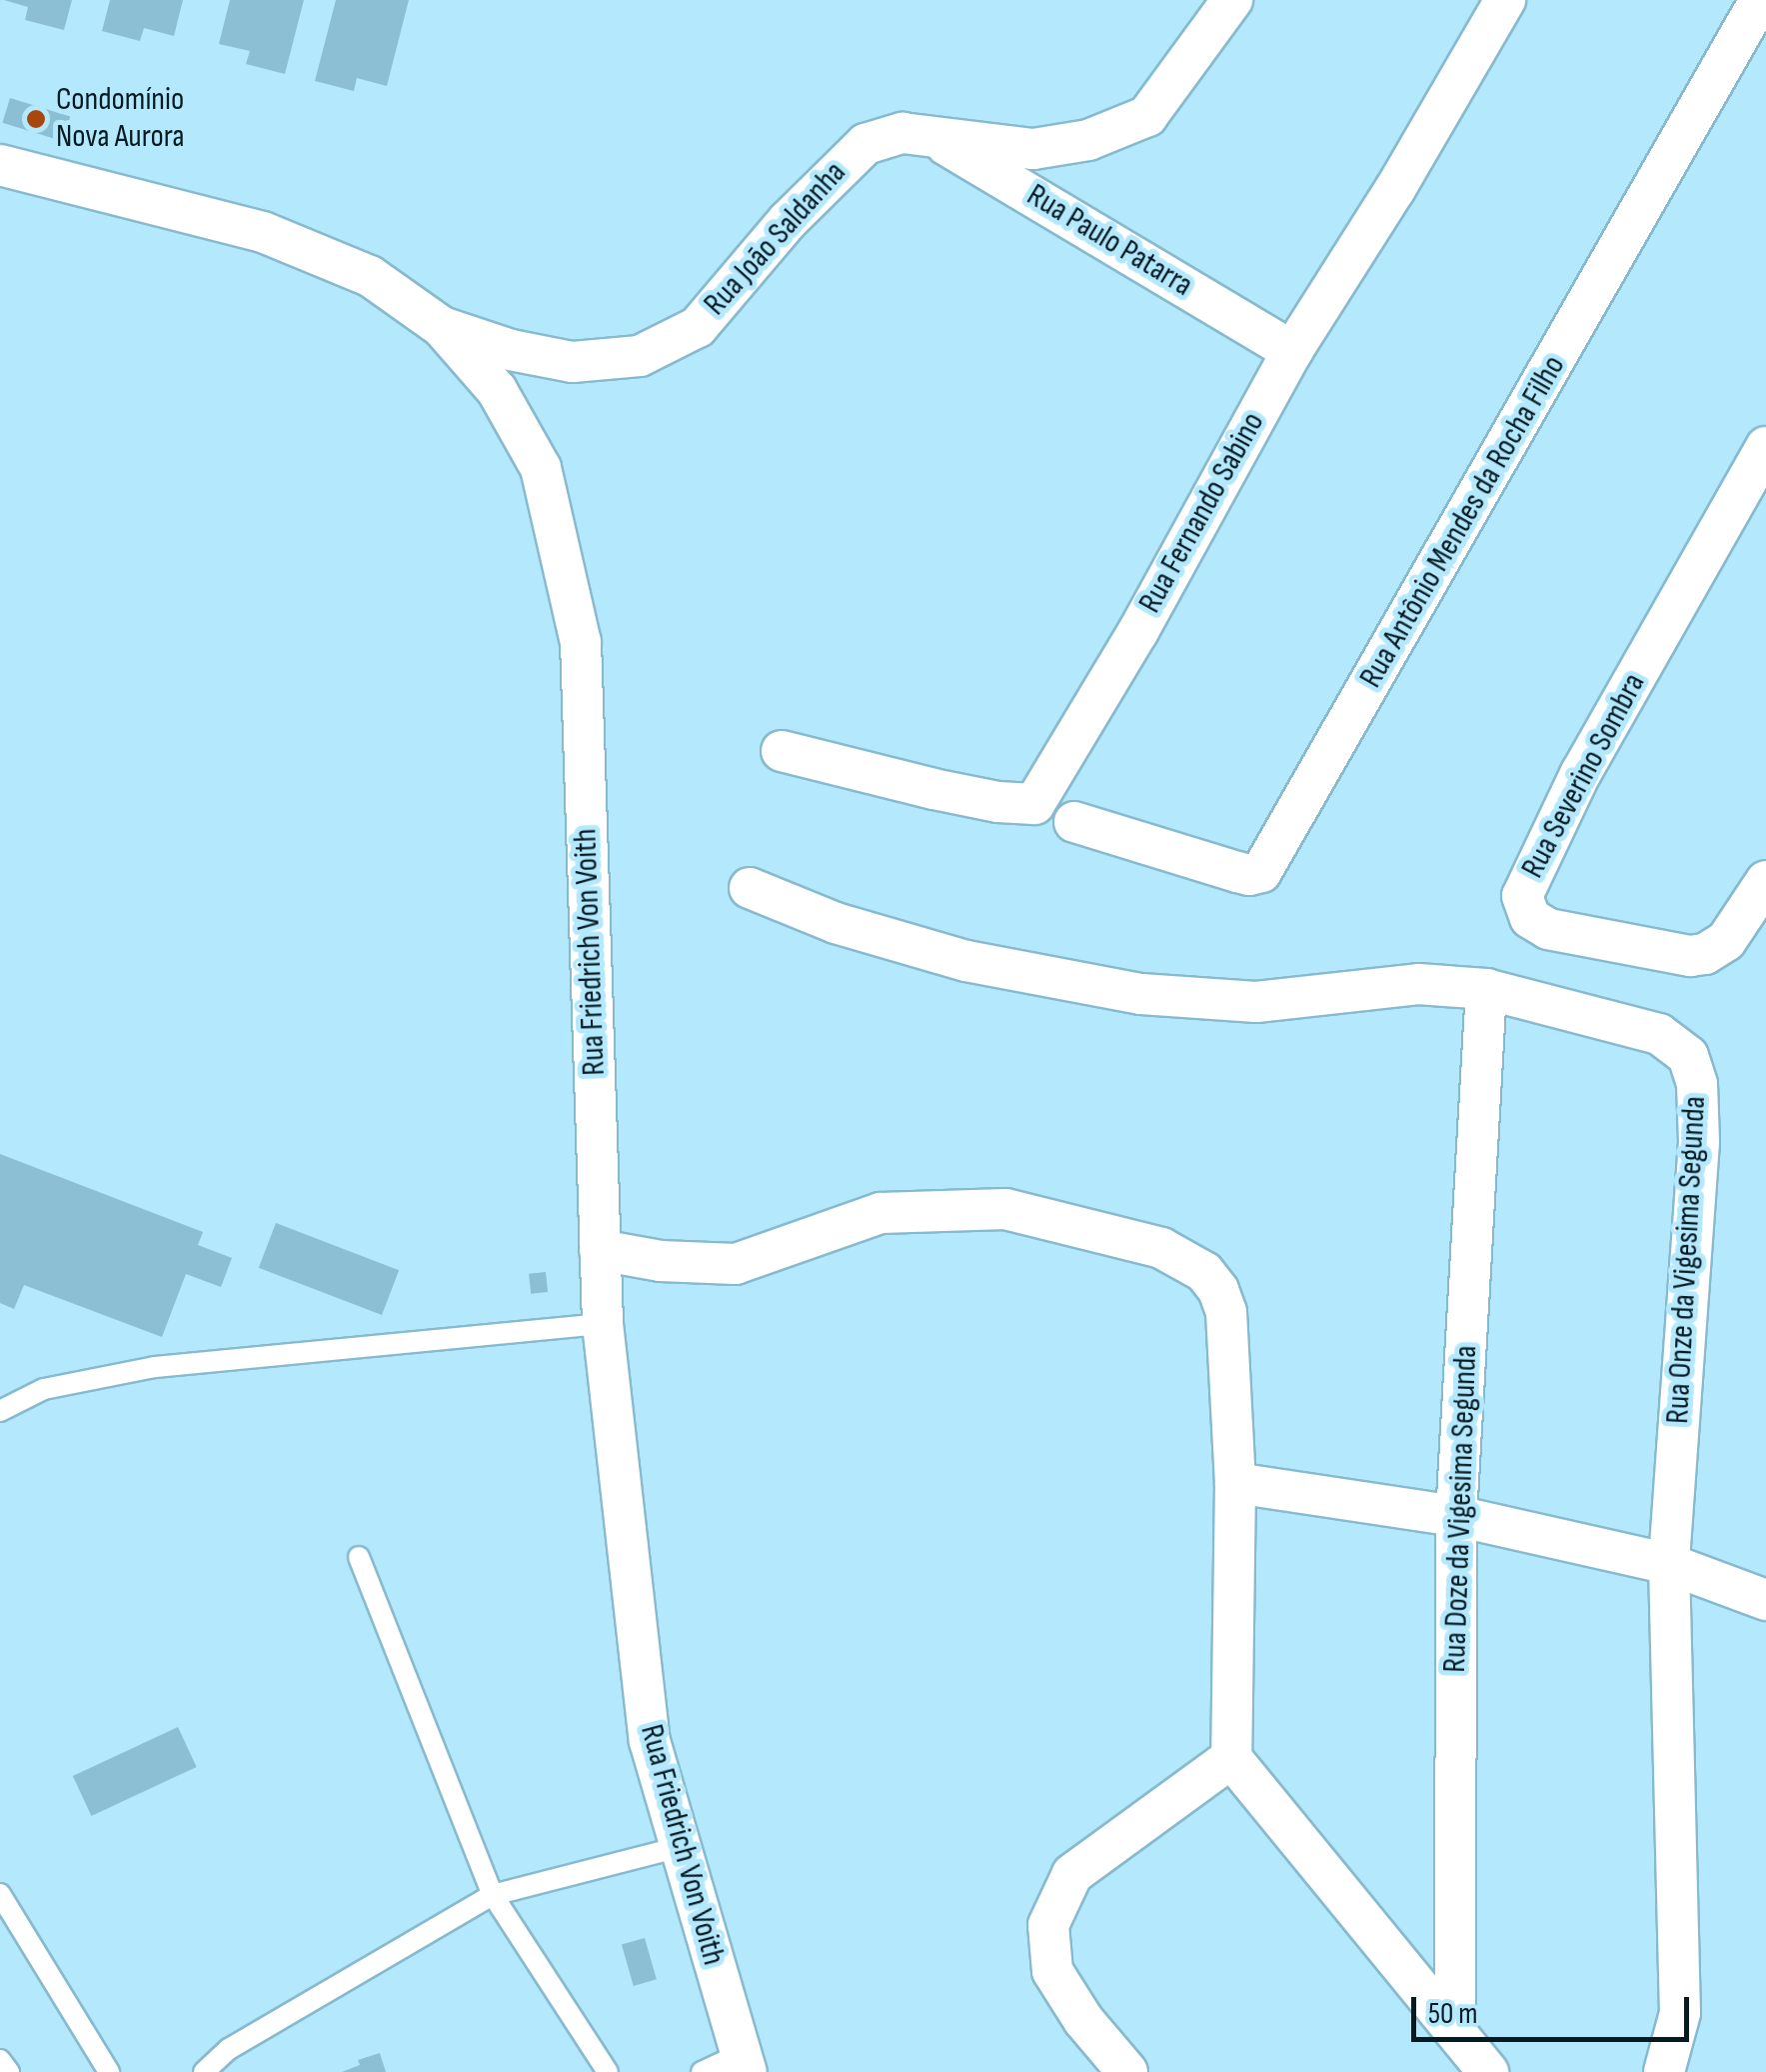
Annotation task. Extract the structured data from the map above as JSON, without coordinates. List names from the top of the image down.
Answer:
{
  "streets": {
    "street": [
      "Rua João Saldanha",
      "Rua Paulo Patarra",
      "Rua Fernando Sabino",
      "Rua Antônio Mendes da Rocha Filho",
      "Rua Severino Sombra",
      "Rua Friedrich Von Voith",
      "Rua Onze da Vigesima Segunda",
      "Rua Doze da Vigesima Segunda"
    ]
  },
  "crossings": [
    ["Rua João Saldanha", "Rua Paulo Patarra"],
    ["Rua João Saldanha", "Rua Friedrich Von Voith"],
    ["Rua Paulo Patarra", "Rua Fernando Sabino"],
    ["Rua Onze da Vigesima Segunda", "Rua Doze da Vigesima Segunda"]
  ],
  "places": ["Condomínio Nova Aurora"],
  "scale_bar": "50 m"
}
